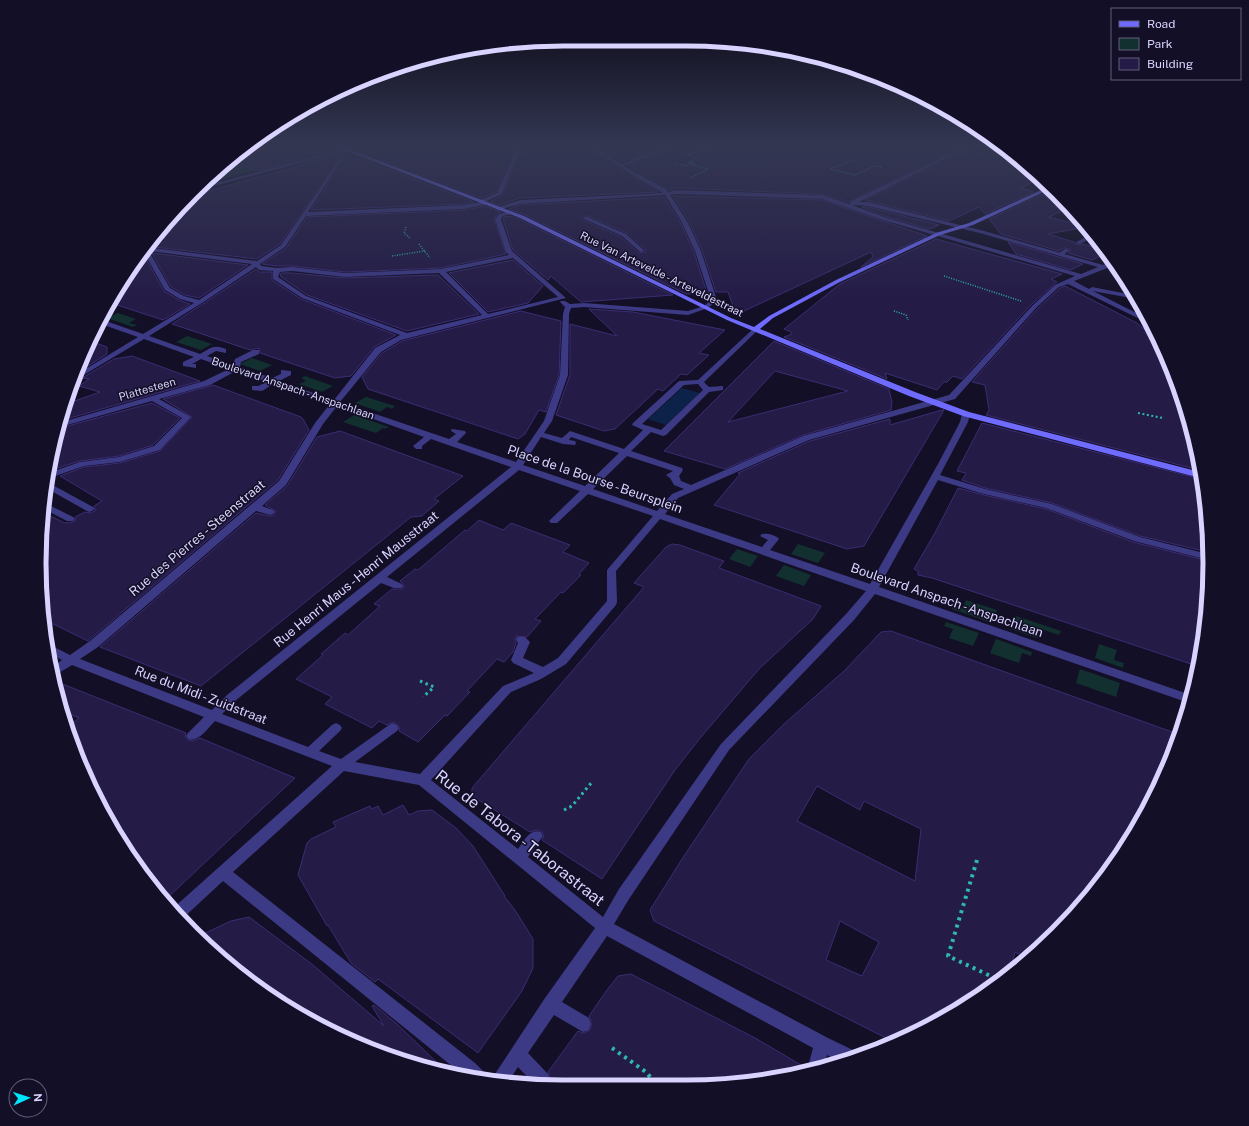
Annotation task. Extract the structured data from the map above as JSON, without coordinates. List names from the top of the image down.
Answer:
{
  "streets": {
    "street": [
      "Rue Van Artevelde - Arteveldestraat",
      "Boulevard Anspach - Anspachlaan",
      "Plattesteen",
      "Place de la Bourse - Beursplein",
      "Rue des Pierres - Steenstraat",
      "Rue Henri Maus - Henri Mausstraat",
      "Rue du Midi - Zuidstraat",
      "Rue de Tabora - Taborastraat"
    ]
  },
  "crossings": [
    ["Boulevard Anspach - Anspachlaan", "Plattesteen"],
    ["Boulevard Anspach - Anspachlaan", "Place de la Bourse - Beursplein"],
    ["Boulevard Anspach - Anspachlaan", "Rue des Pierres - Steenstraat"],
    ["Place de la Bourse - Beursplein", "Rue Henri Maus - Henri Mausstraat"],
    ["Rue des Pierres - Steenstraat", "Rue du Midi - Zuidstraat"],
    ["Rue Henri Maus - Henri Mausstraat", "Rue du Midi - Zuidstraat"],
    ["Rue du Midi - Zuidstraat", "Rue de Tabora - Taborastraat"]
  ],
  "legend": ["Road", "Park", "Building"],
  "north": "right"
}
